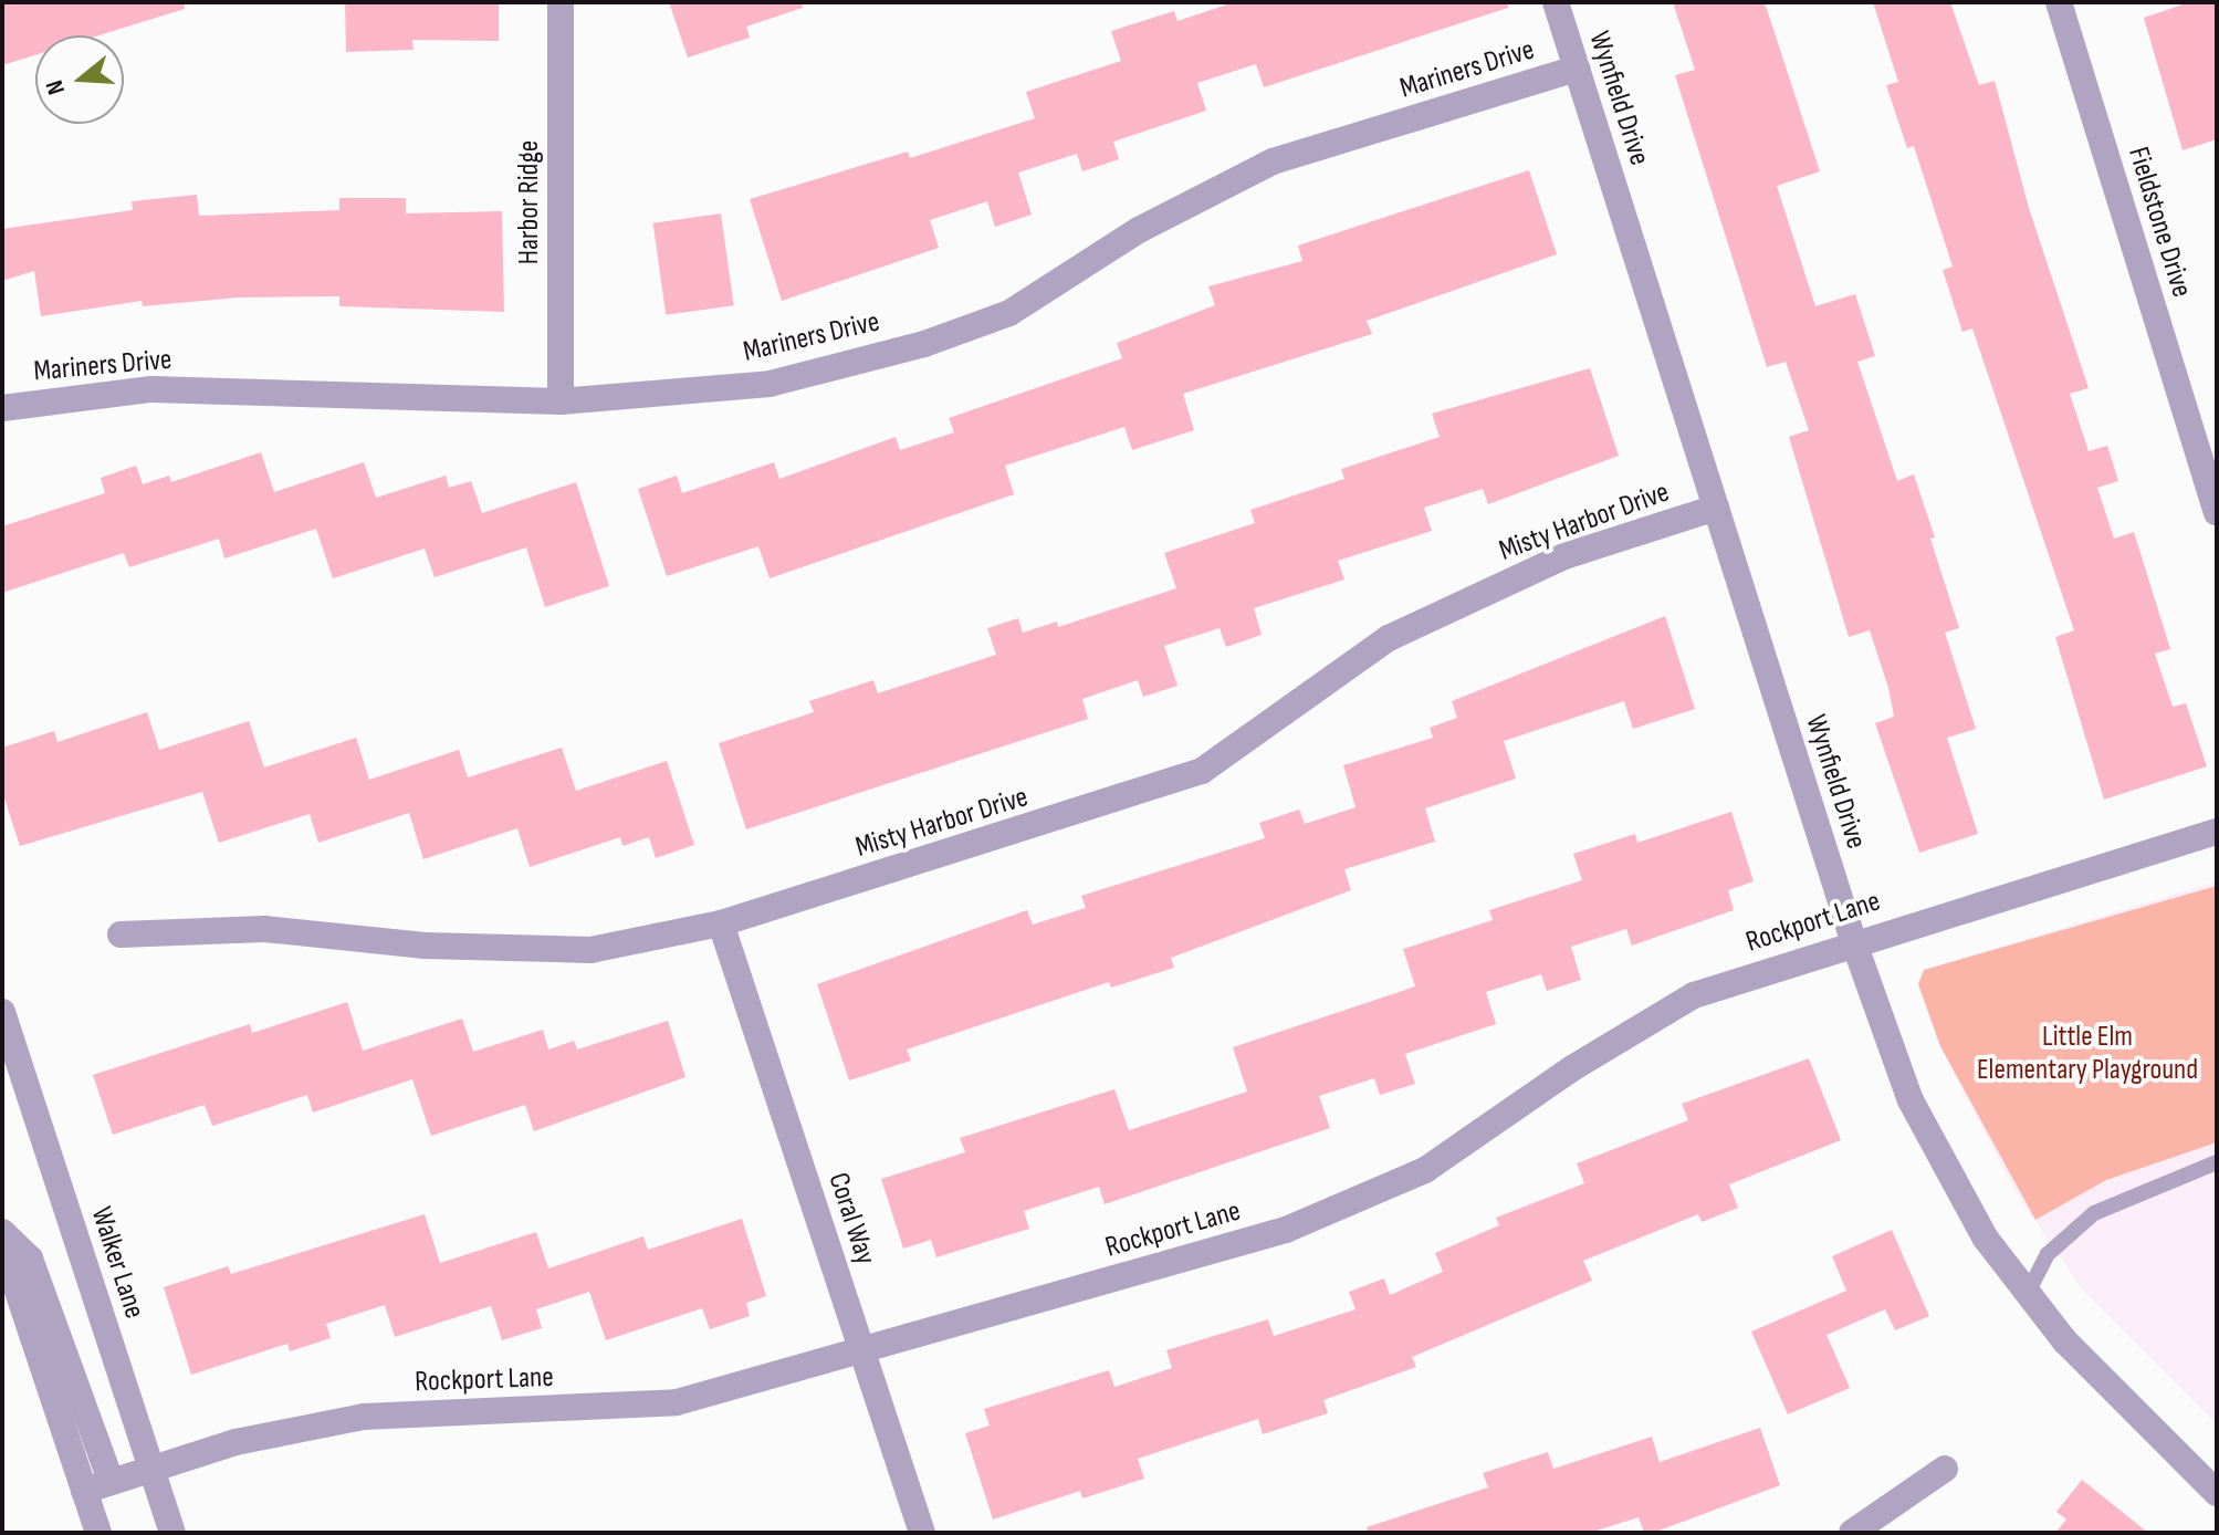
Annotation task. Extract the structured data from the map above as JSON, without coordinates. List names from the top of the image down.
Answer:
{
  "streets": {
    "street": [
      "Mariners Drive",
      "Wynfield Drive",
      "Harbor Ridge",
      "Fieldstone Drive",
      "Misty Harbor Drive",
      "Rockport Lane",
      "Coral Way",
      "Walker Lane"
    ]
  },
  "crossings": [
    ["Mariners Drive", "Wynfield Drive"],
    ["Mariners Drive", "Harbor Ridge"],
    ["Wynfield Drive", "Misty Harbor Drive"],
    ["Wynfield Drive", "Rockport Lane"],
    ["Misty Harbor Drive", "Coral Way"],
    ["Rockport Lane", "Coral Way"],
    ["Rockport Lane", "Walker Lane"]
  ],
  "parks": ["Little Elm Elementary Playground"],
  "north": "left"
}
